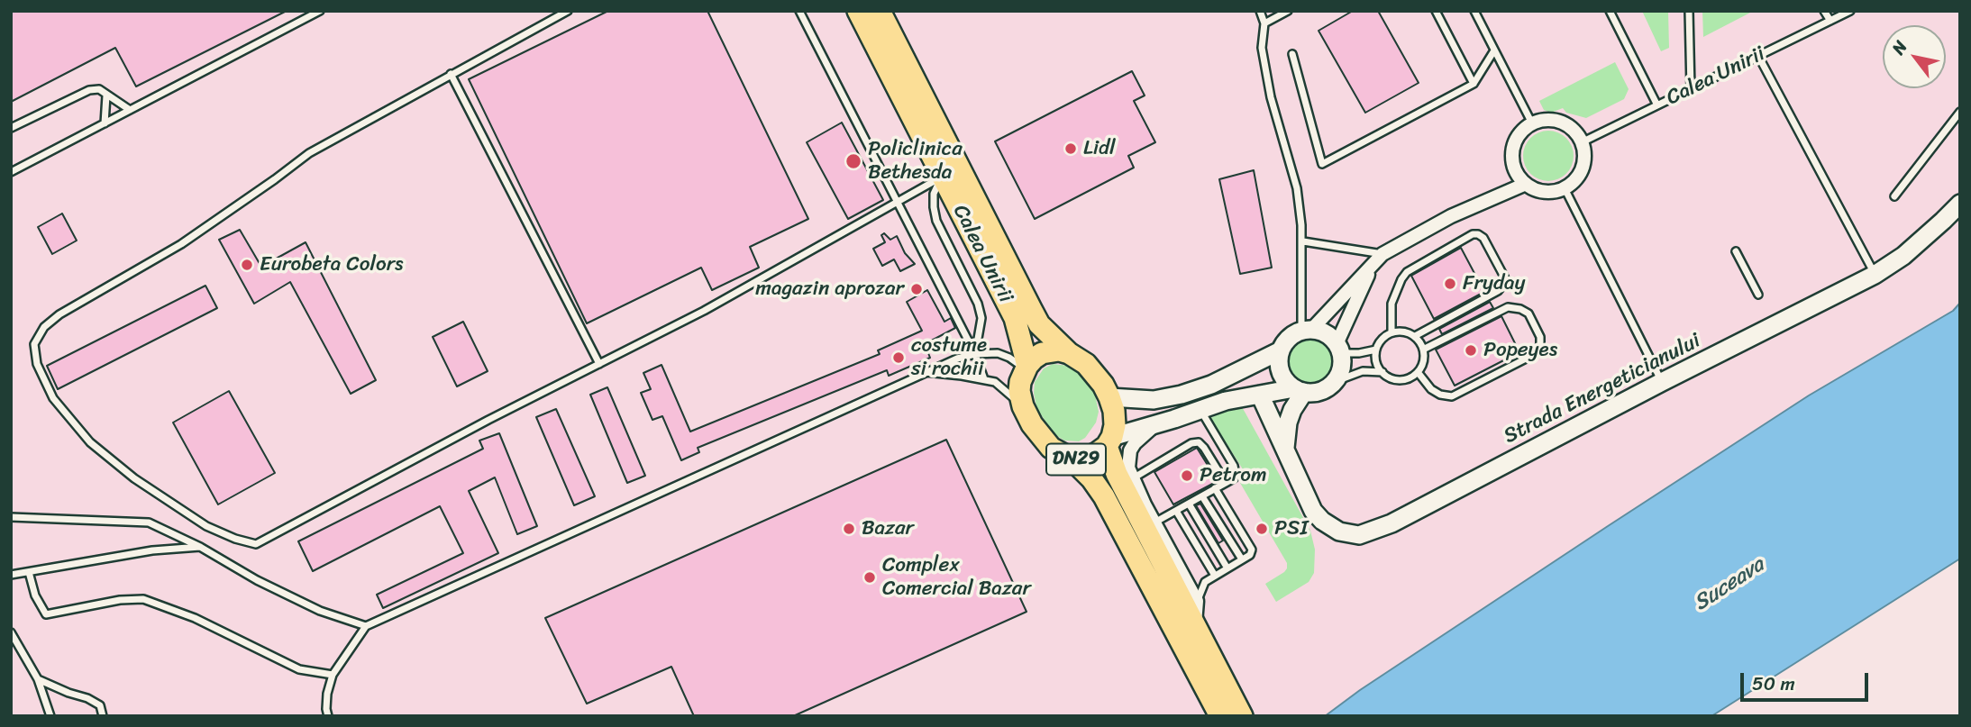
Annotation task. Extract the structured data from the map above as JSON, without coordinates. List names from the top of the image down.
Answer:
{
  "streets": {
    "main road": ["Calea Unirii", "DN29"],
    "street": ["Strada Energeticianului"]
  },
  "crossings": [
    ["Calea Unirii", "DN29"]
  ],
  "water": ["Suceava"],
  "places": [
    "Lidl",
    "Policlinica Bethesda",
    "Eurobeta Colors",
    "Fryday",
    "magazin aprozar",
    "Popeyes",
    "costume si rochii",
    "Petrom",
    "Bazar",
    "PSI",
    "Complex Comercial Bazar"
  ],
  "scale_bar": "50 m",
  "north": "top left"
}
